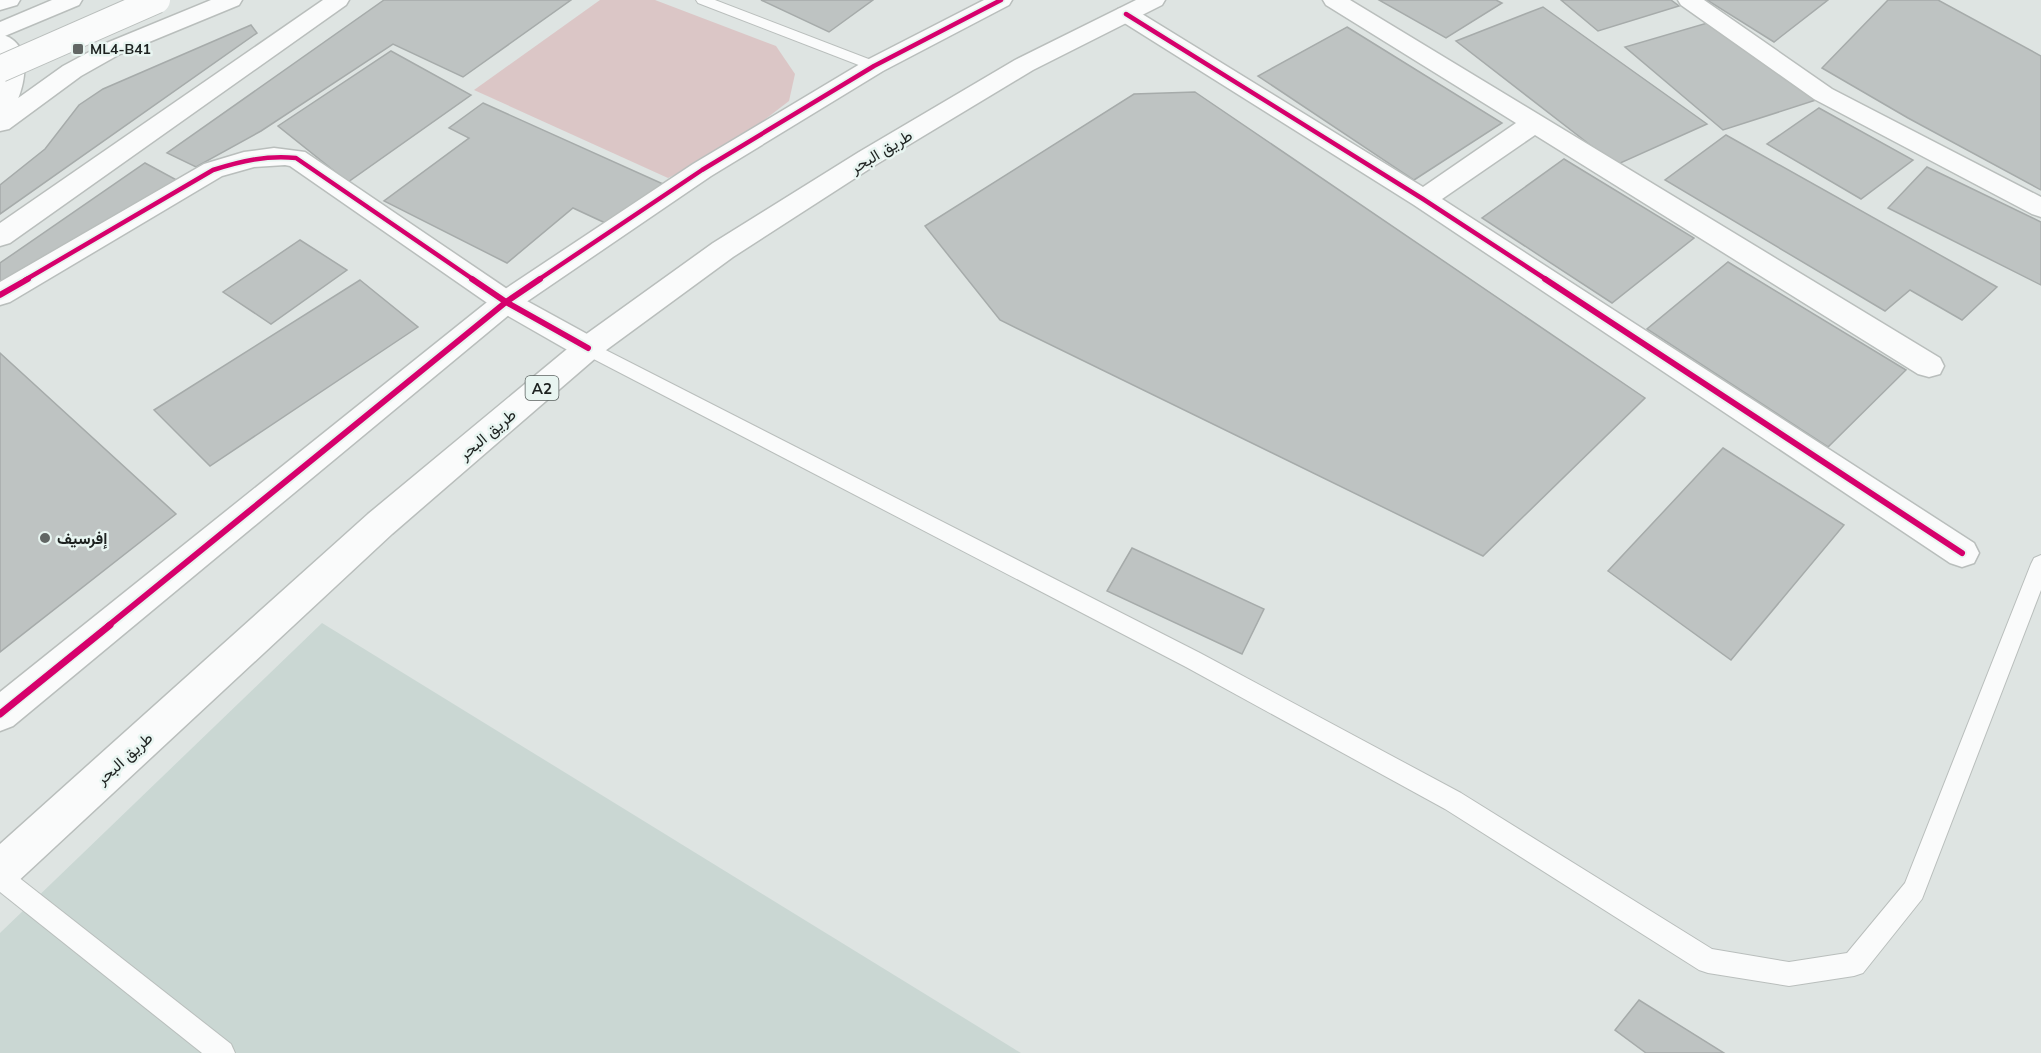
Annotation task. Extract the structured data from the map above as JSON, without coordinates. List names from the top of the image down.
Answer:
{
  "streets": {
    "main road": ["طريق البحر", "A2"]
  },
  "places": {
    "transit": ["ML4-B41"],
    "other": ["إفرسيف"]
  }
}
